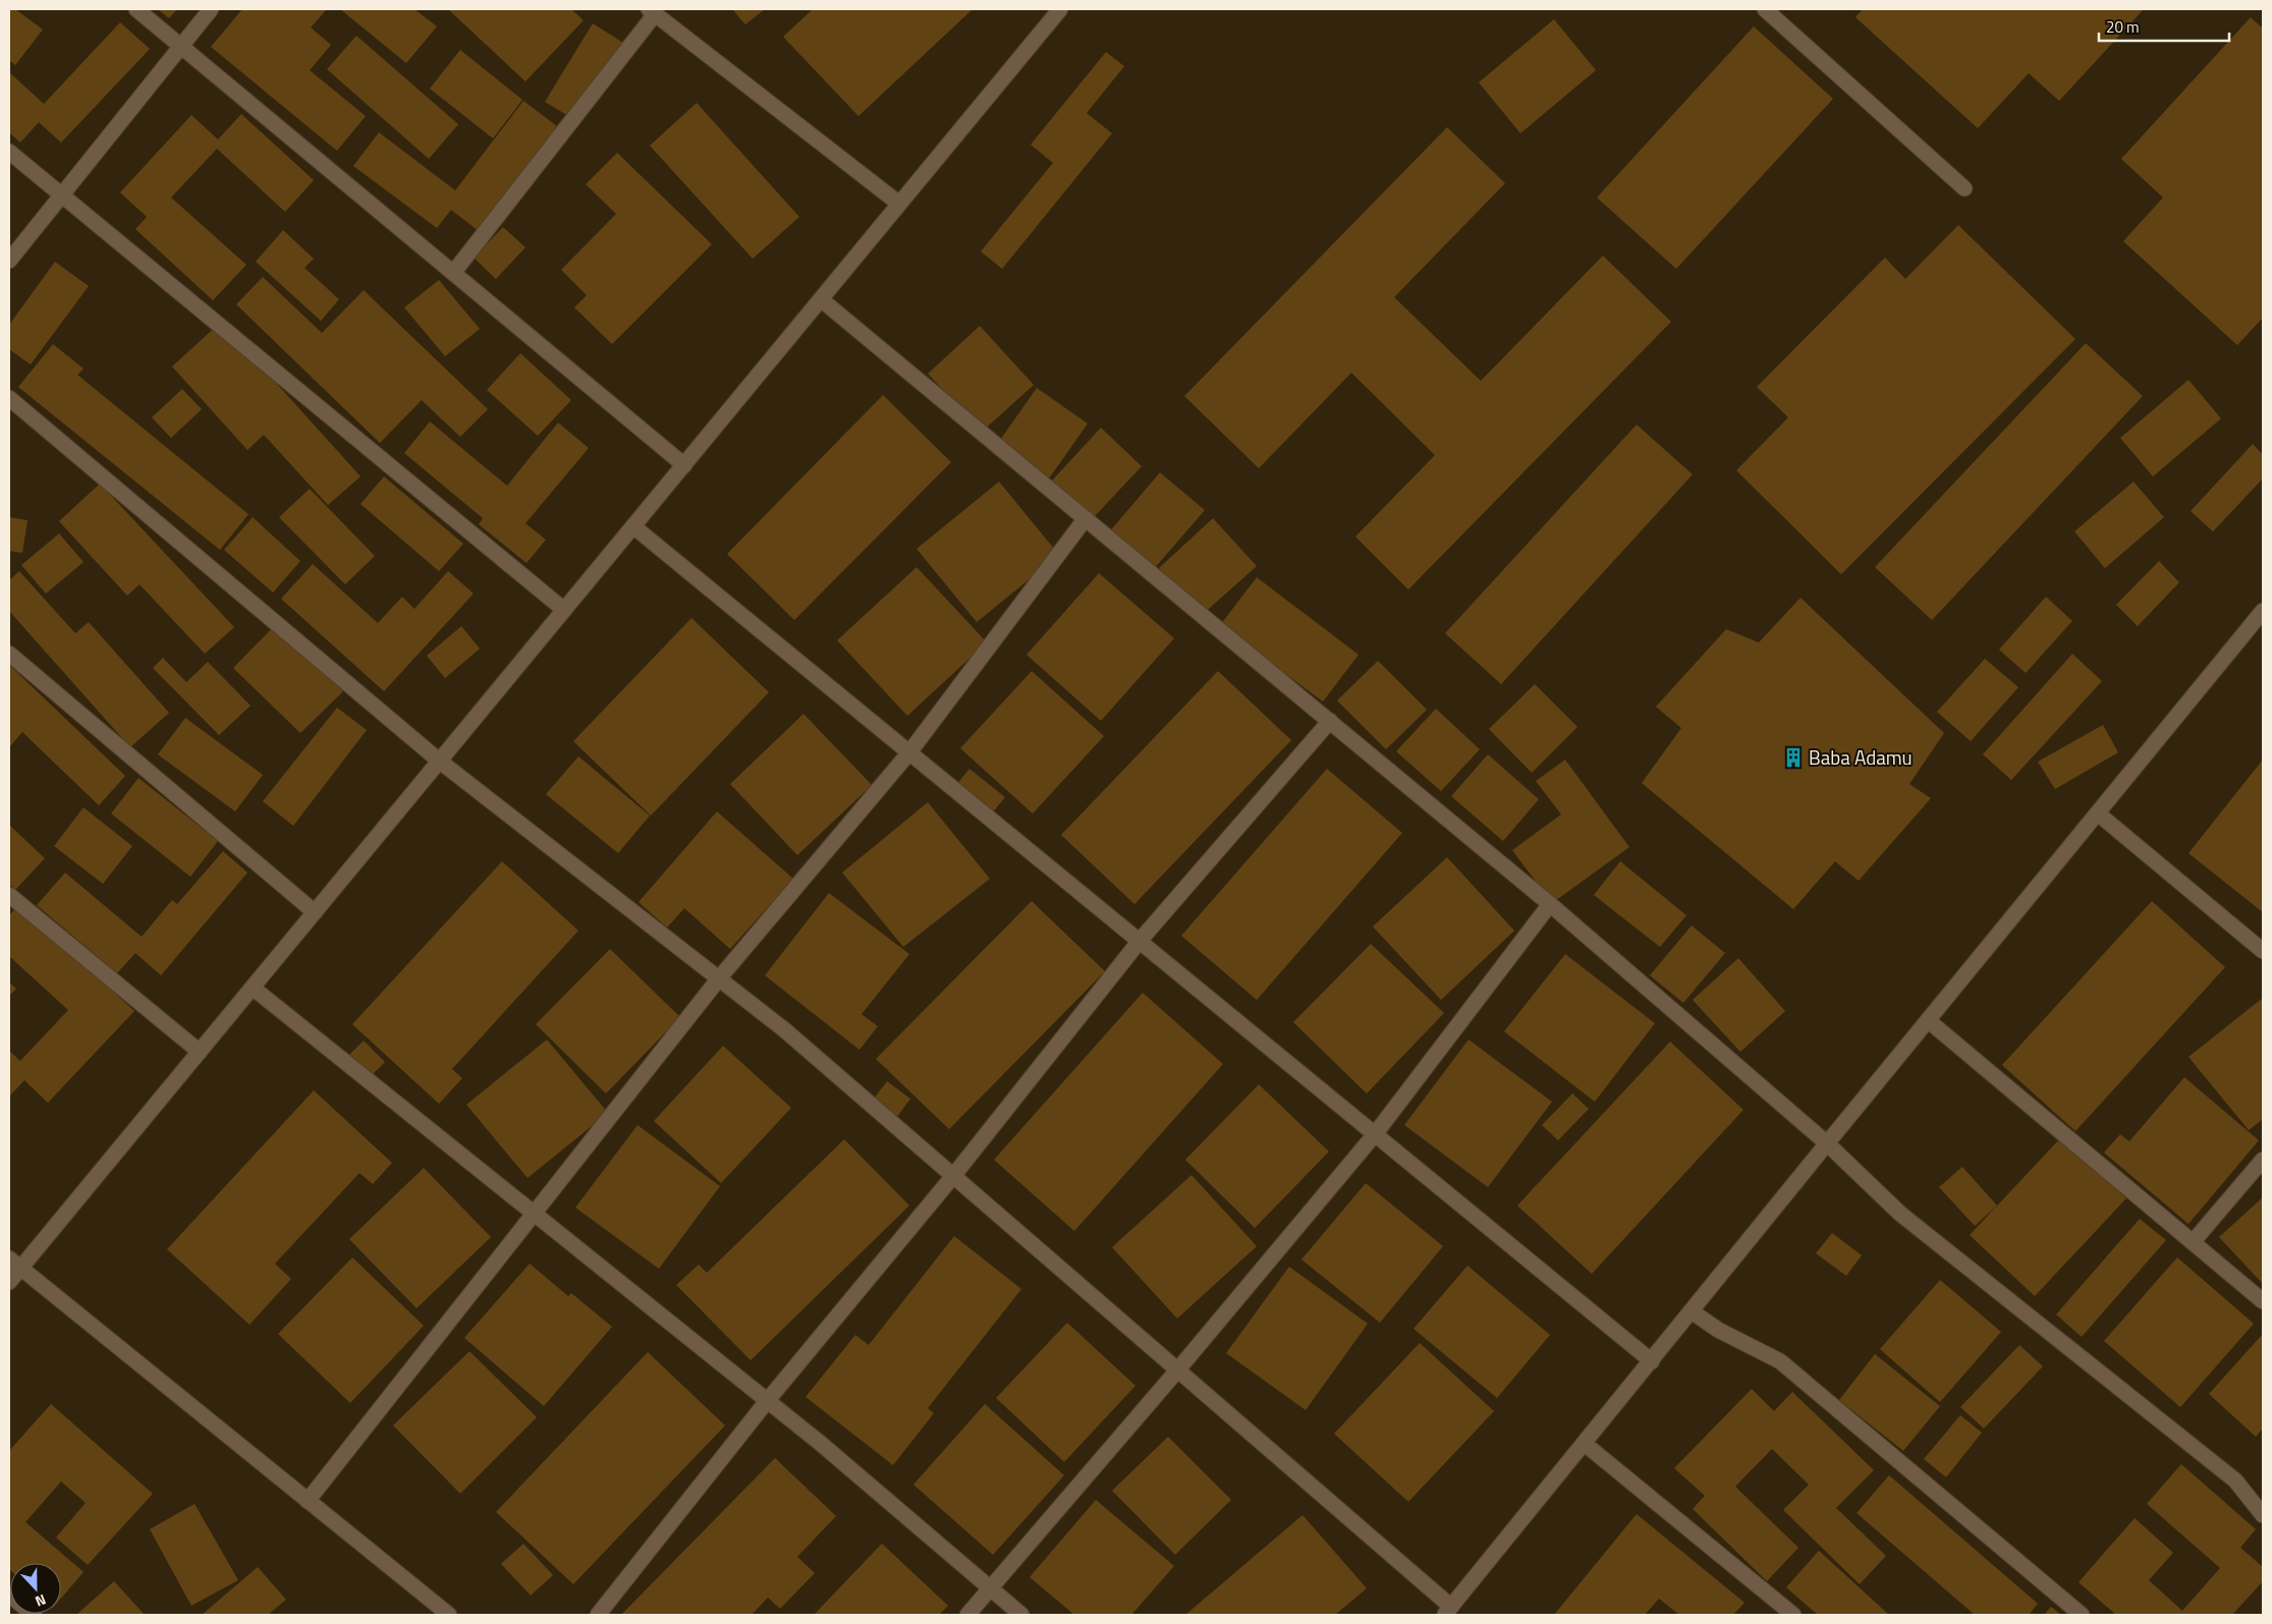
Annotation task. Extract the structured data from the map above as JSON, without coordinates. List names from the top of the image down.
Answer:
{
  "places": {
    "building": ["Baba Adamu"]
  },
  "scale_bar": "20 m",
  "north": "bottom"
}
